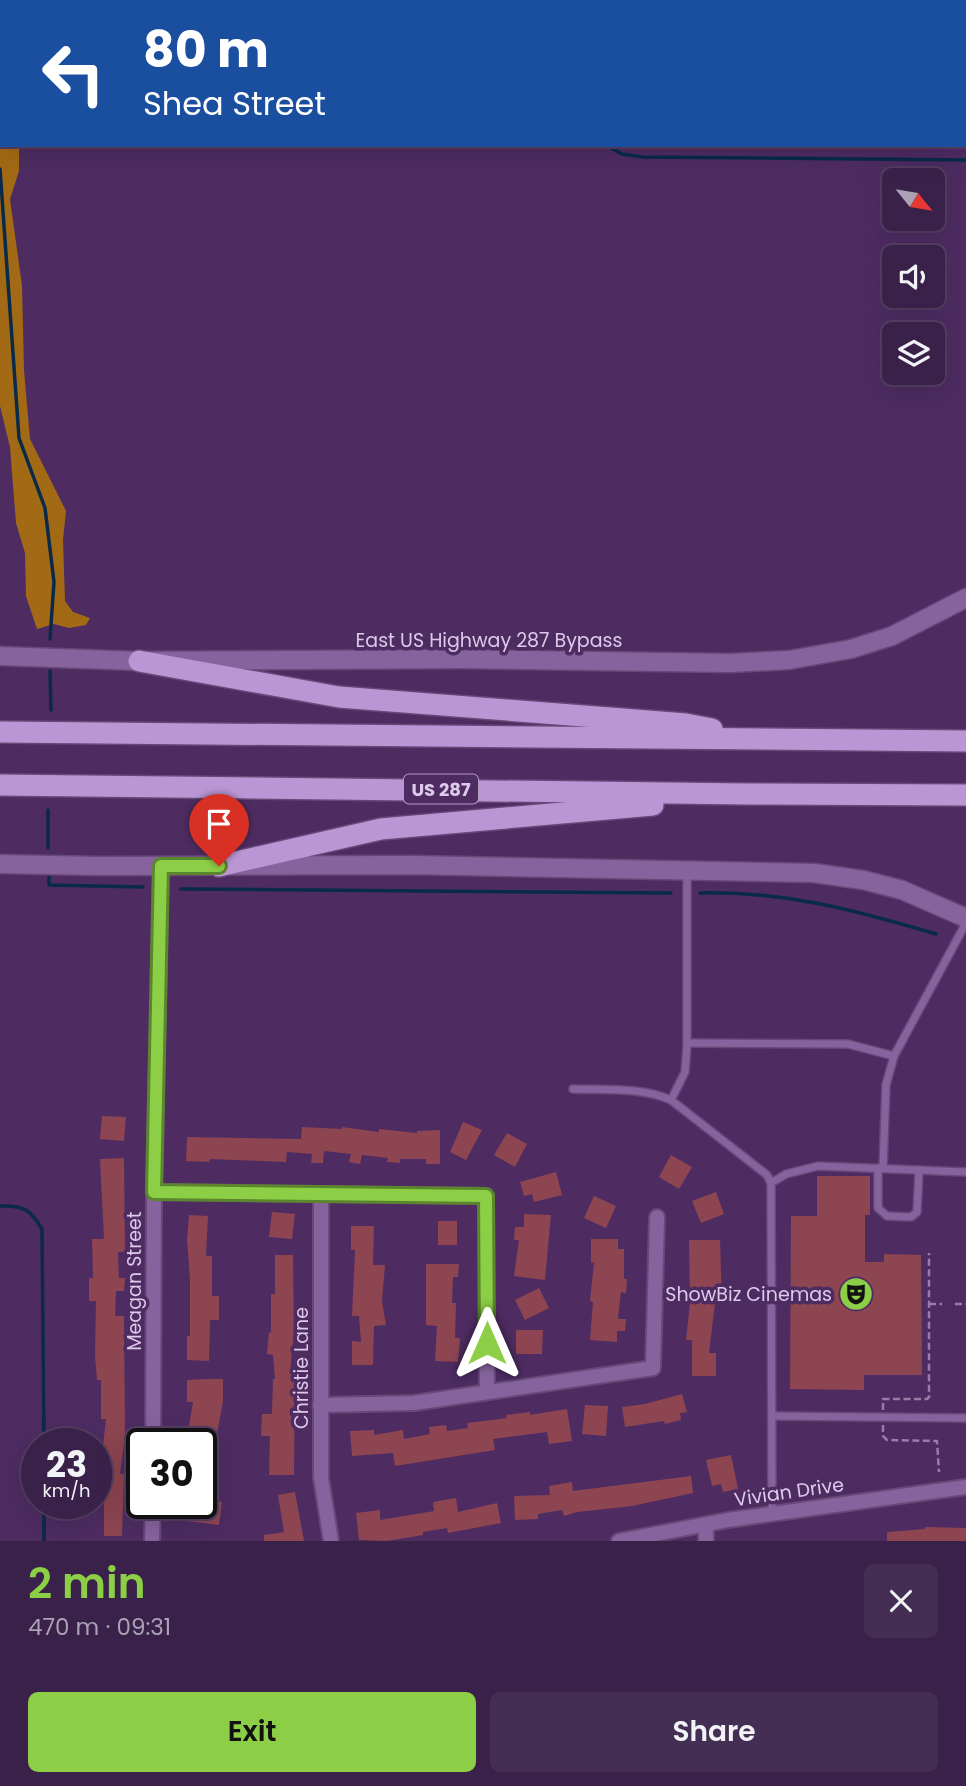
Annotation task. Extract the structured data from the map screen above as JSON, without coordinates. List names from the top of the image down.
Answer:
{
  "streets": {
    "highway": ["US 287"],
    "main road": ["East US Highway 287 Bypass"],
    "street": ["Meagan Street", "Christie Lane", "Vivian Drive"]
  },
  "places": {
    "theatre": ["ShowBiz Cinemas"]
  },
  "north": "bottom right",
  "page": {
    "turn": ["80 m", "Shea Street"],
    "speed": "23 km/h",
    "limit": "30",
    "heading": ["2 min", "470 m · 09:31"],
    "buttons": ["Exit", "Share"]
  }
}
